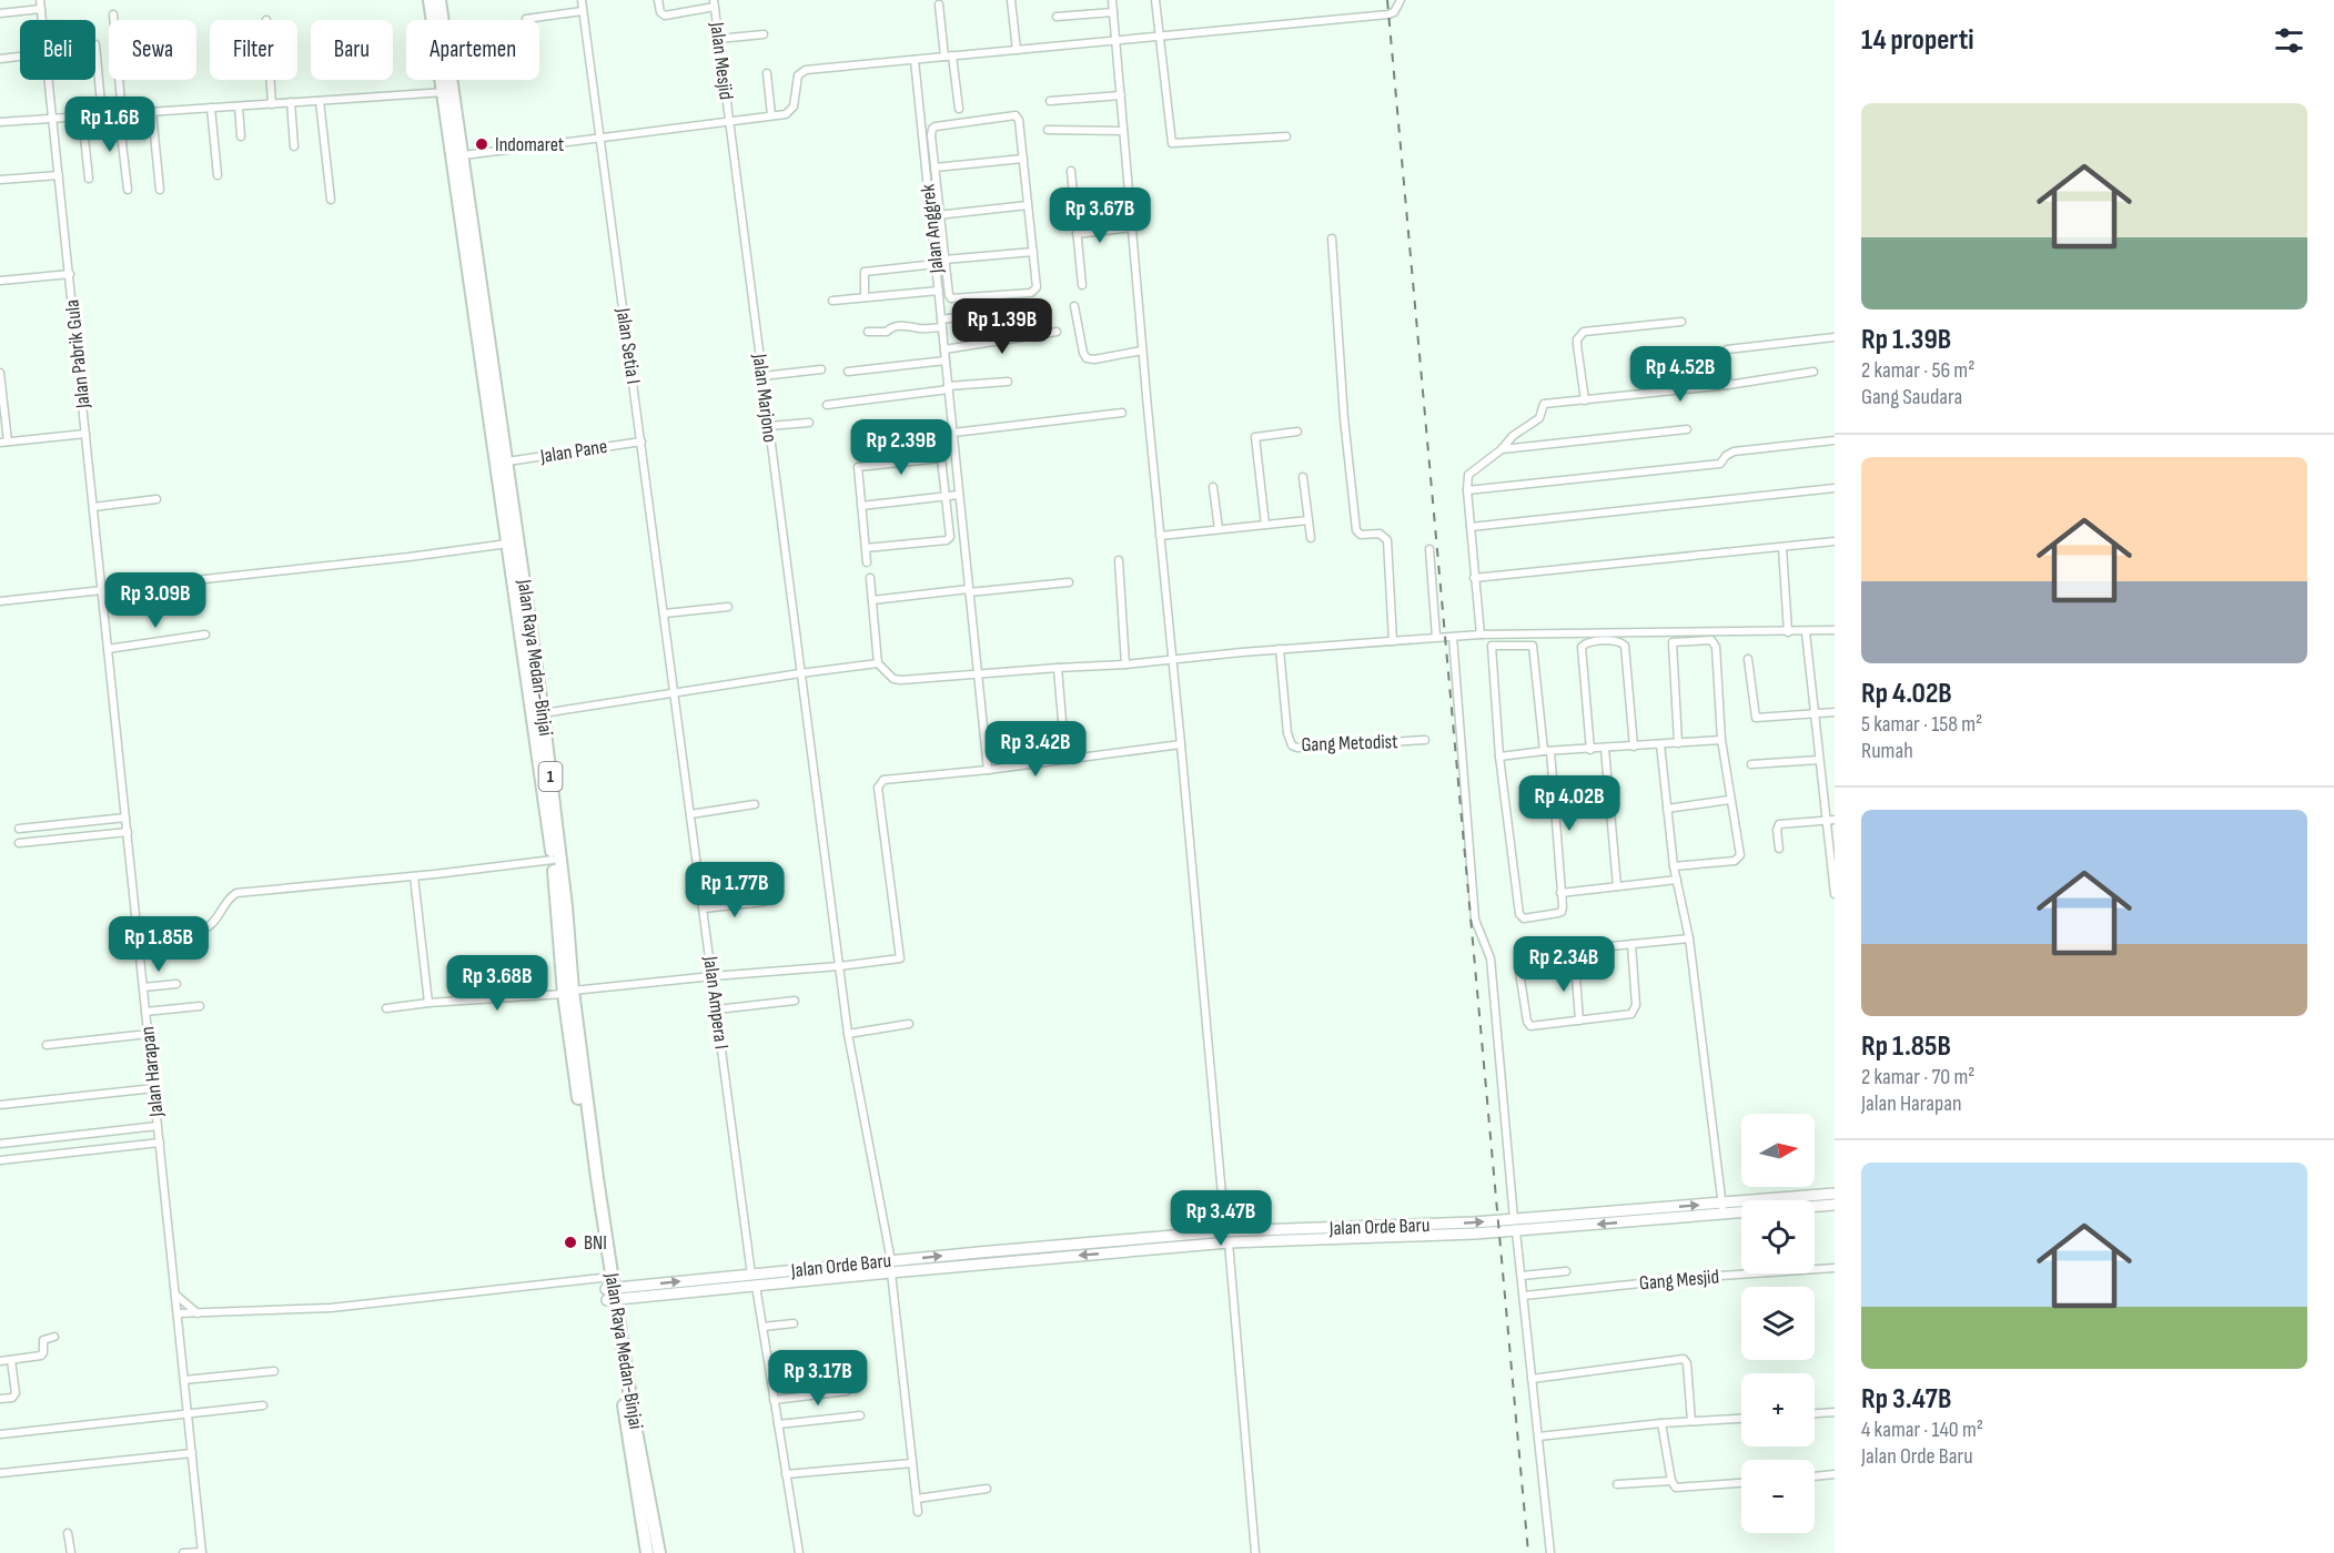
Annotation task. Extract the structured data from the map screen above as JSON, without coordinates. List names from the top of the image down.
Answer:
{
  "streets": {
    "highway": ["Jalan Raya Medan-Binjai", "1"],
    "main road": ["Jalan Orde Baru"],
    "street": [
      "Jalan Mesjid",
      "Jalan Anggrek",
      "Jalan Setia I",
      "Jalan Pabrik Gula",
      "Jalan Marjono",
      "Jalan Pane",
      "Gang Metodist",
      "Jalan Ampera I",
      "Jalan Harapan",
      "Gang Mesjid"
    ]
  },
  "crossings": [
    ["Jalan Mesjid", "Jalan Marjono"],
    ["Jalan Setia I", "Jalan Pane"],
    ["Jalan Setia I", "Jalan Ampera I"],
    ["Jalan Pabrik Gula", "Jalan Harapan"],
    ["Jalan Marjono", "Jalan Orde Baru"],
    ["Jalan Pane", "Jalan Raya Medan-Binjai"],
    ["Jalan Raya Medan-Binjai", "Jalan Orde Baru"],
    ["Jalan Ampera I", "Jalan Orde Baru"]
  ],
  "places": ["Indomaret", "BNI"],
  "north": "right",
  "page": {
    "heading": "14 properti",
    "chip": [
      "Beli",
      "Sewa",
      "Filter",
      "Baru",
      "Apartemen"
    ],
    "list": [
      {
        "name": "Rp 1.39B",
        "note": "2 kamar · 56 m² · Gang Saudara"
      },
      {
        "name": "Rp 4.02B",
        "note": "5 kamar · 158 m² · Rumah"
      },
      {
        "name": "Rp 1.85B",
        "note": "2 kamar · 70 m² · Jalan Harapan"
      },
      {
        "name": "Rp 3.47B",
        "note": "4 kamar · 140 m² · Jalan Orde Baru"
      }
    ],
    "price": [
      "Rp 1.6B",
      "Rp 3.67B",
      "Rp 1.39B",
      "Rp 4.52B",
      "Rp 2.39B",
      "Rp 3.09B",
      "Rp 3.42B",
      "Rp 4.02B",
      "Rp 1.77B",
      "Rp 1.85B",
      "Rp 2.34B",
      "Rp 3.68B",
      "Rp 3.47B",
      "Rp 3.17B"
    ],
    "map_buttons": ["+", "−"]
  }
}
